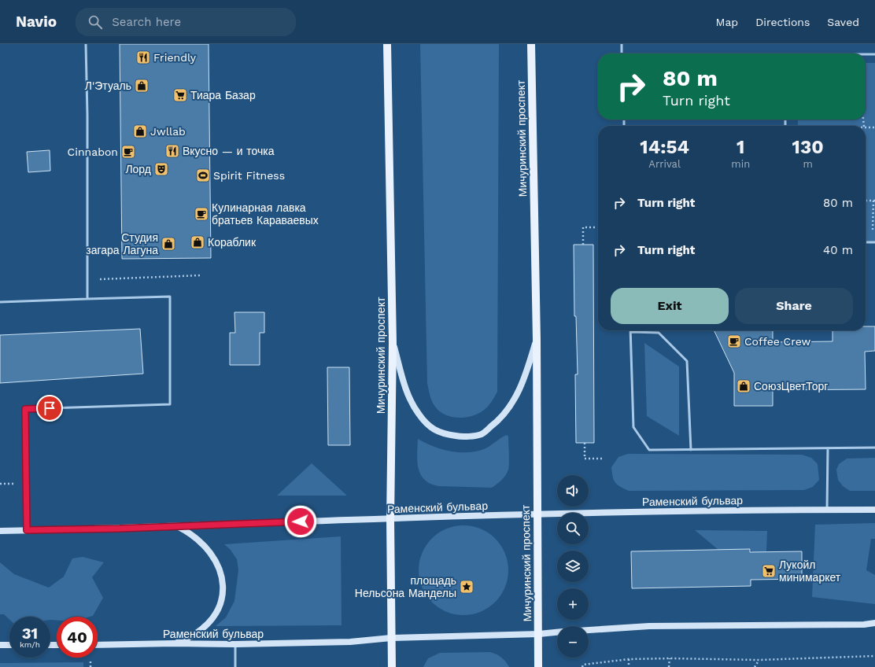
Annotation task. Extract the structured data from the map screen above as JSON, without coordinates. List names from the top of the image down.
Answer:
{
  "streets": {
    "main road": ["Мичуринский проспект"],
    "street": ["Раменский бульвар"]
  },
  "crossings": [
    ["Мичуринский проспект", "Раменский бульвар"]
  ],
  "places": {
    "restaurant": ["Friendly", "Вкусно — и точка"],
    "shop": [
      "Л'Этуаль",
      "Jwllab",
      "Кораблик",
      "Студия загара Лагуна",
      "СоюзЦветТорг"
    ],
    "supermarket": ["Тиара Базар", "Лукойл минимаркет"],
    "cafe": ["Cinnabon", "Кулинарная лавка братьев Караваевых", "Coffee Crew"],
    "theatre": ["Лорд"],
    "sports": ["Spirit Fitness"],
    "place": ["площадь Нельсона Манделы"]
  },
  "page": {
    "header": "Navio",
    "search": "Search here",
    "nav": ["Map", "Directions", "Saved"],
    "turn": ["80 m", "Turn right"],
    "eta": [
      "14:54",
      "Arrival",
      "1",
      "min",
      "130",
      "m"
    ],
    "list": [
      {
        "name": "Turn right",
        "value": "80 m"
      },
      {
        "name": "Turn right",
        "value": "40 m"
      }
    ],
    "buttons": ["Exit", "Share"],
    "map_buttons": ["+", "−"],
    "speed": "31 km/h",
    "limit": "40"
  }
}
